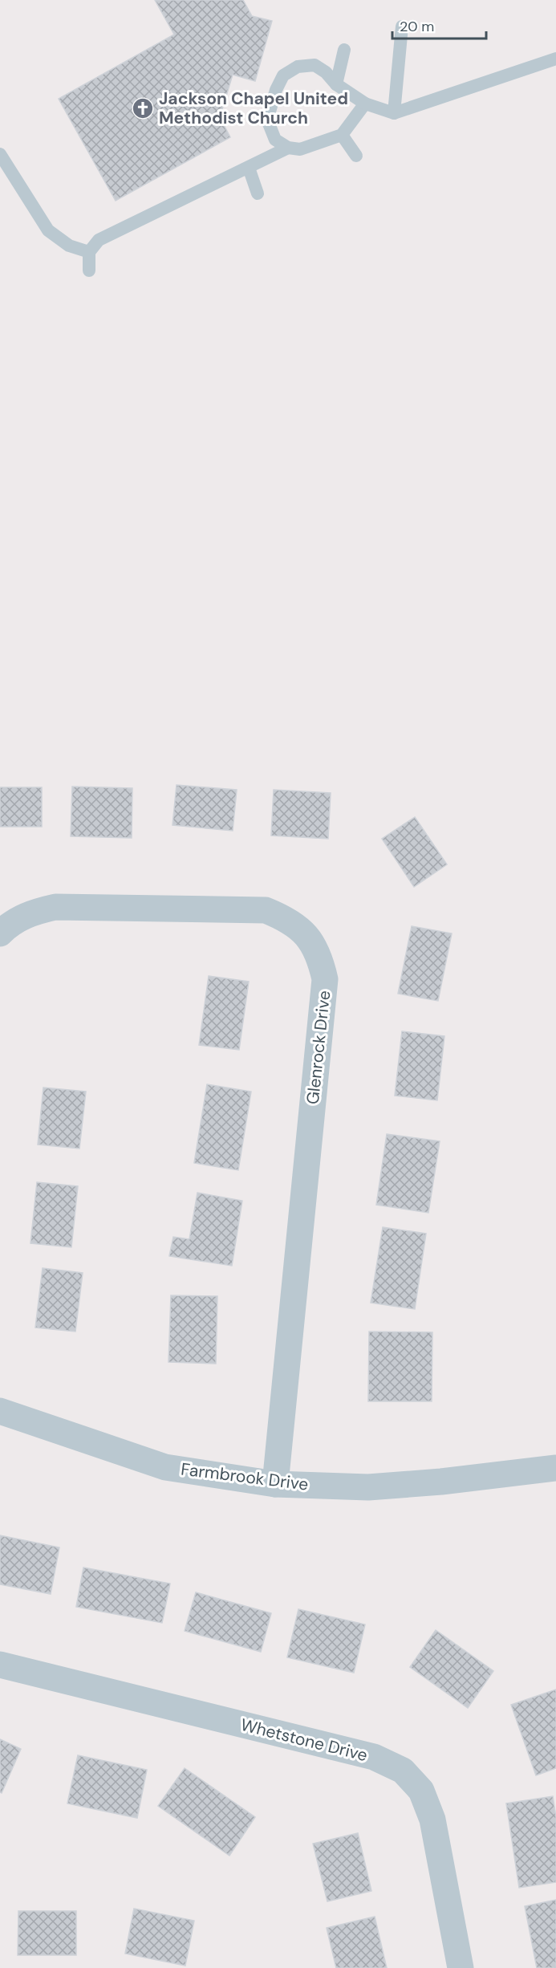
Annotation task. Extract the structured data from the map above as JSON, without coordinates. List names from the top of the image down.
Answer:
{
  "streets": {
    "street": ["Glenrock Drive", "Farmbrook Drive", "Whetstone Drive"]
  },
  "crossings": [
    ["Glenrock Drive", "Farmbrook Drive"]
  ],
  "places": {
    "church": ["Jackson Chapel United Methodist Church"]
  },
  "scale_bar": "20 m"
}
